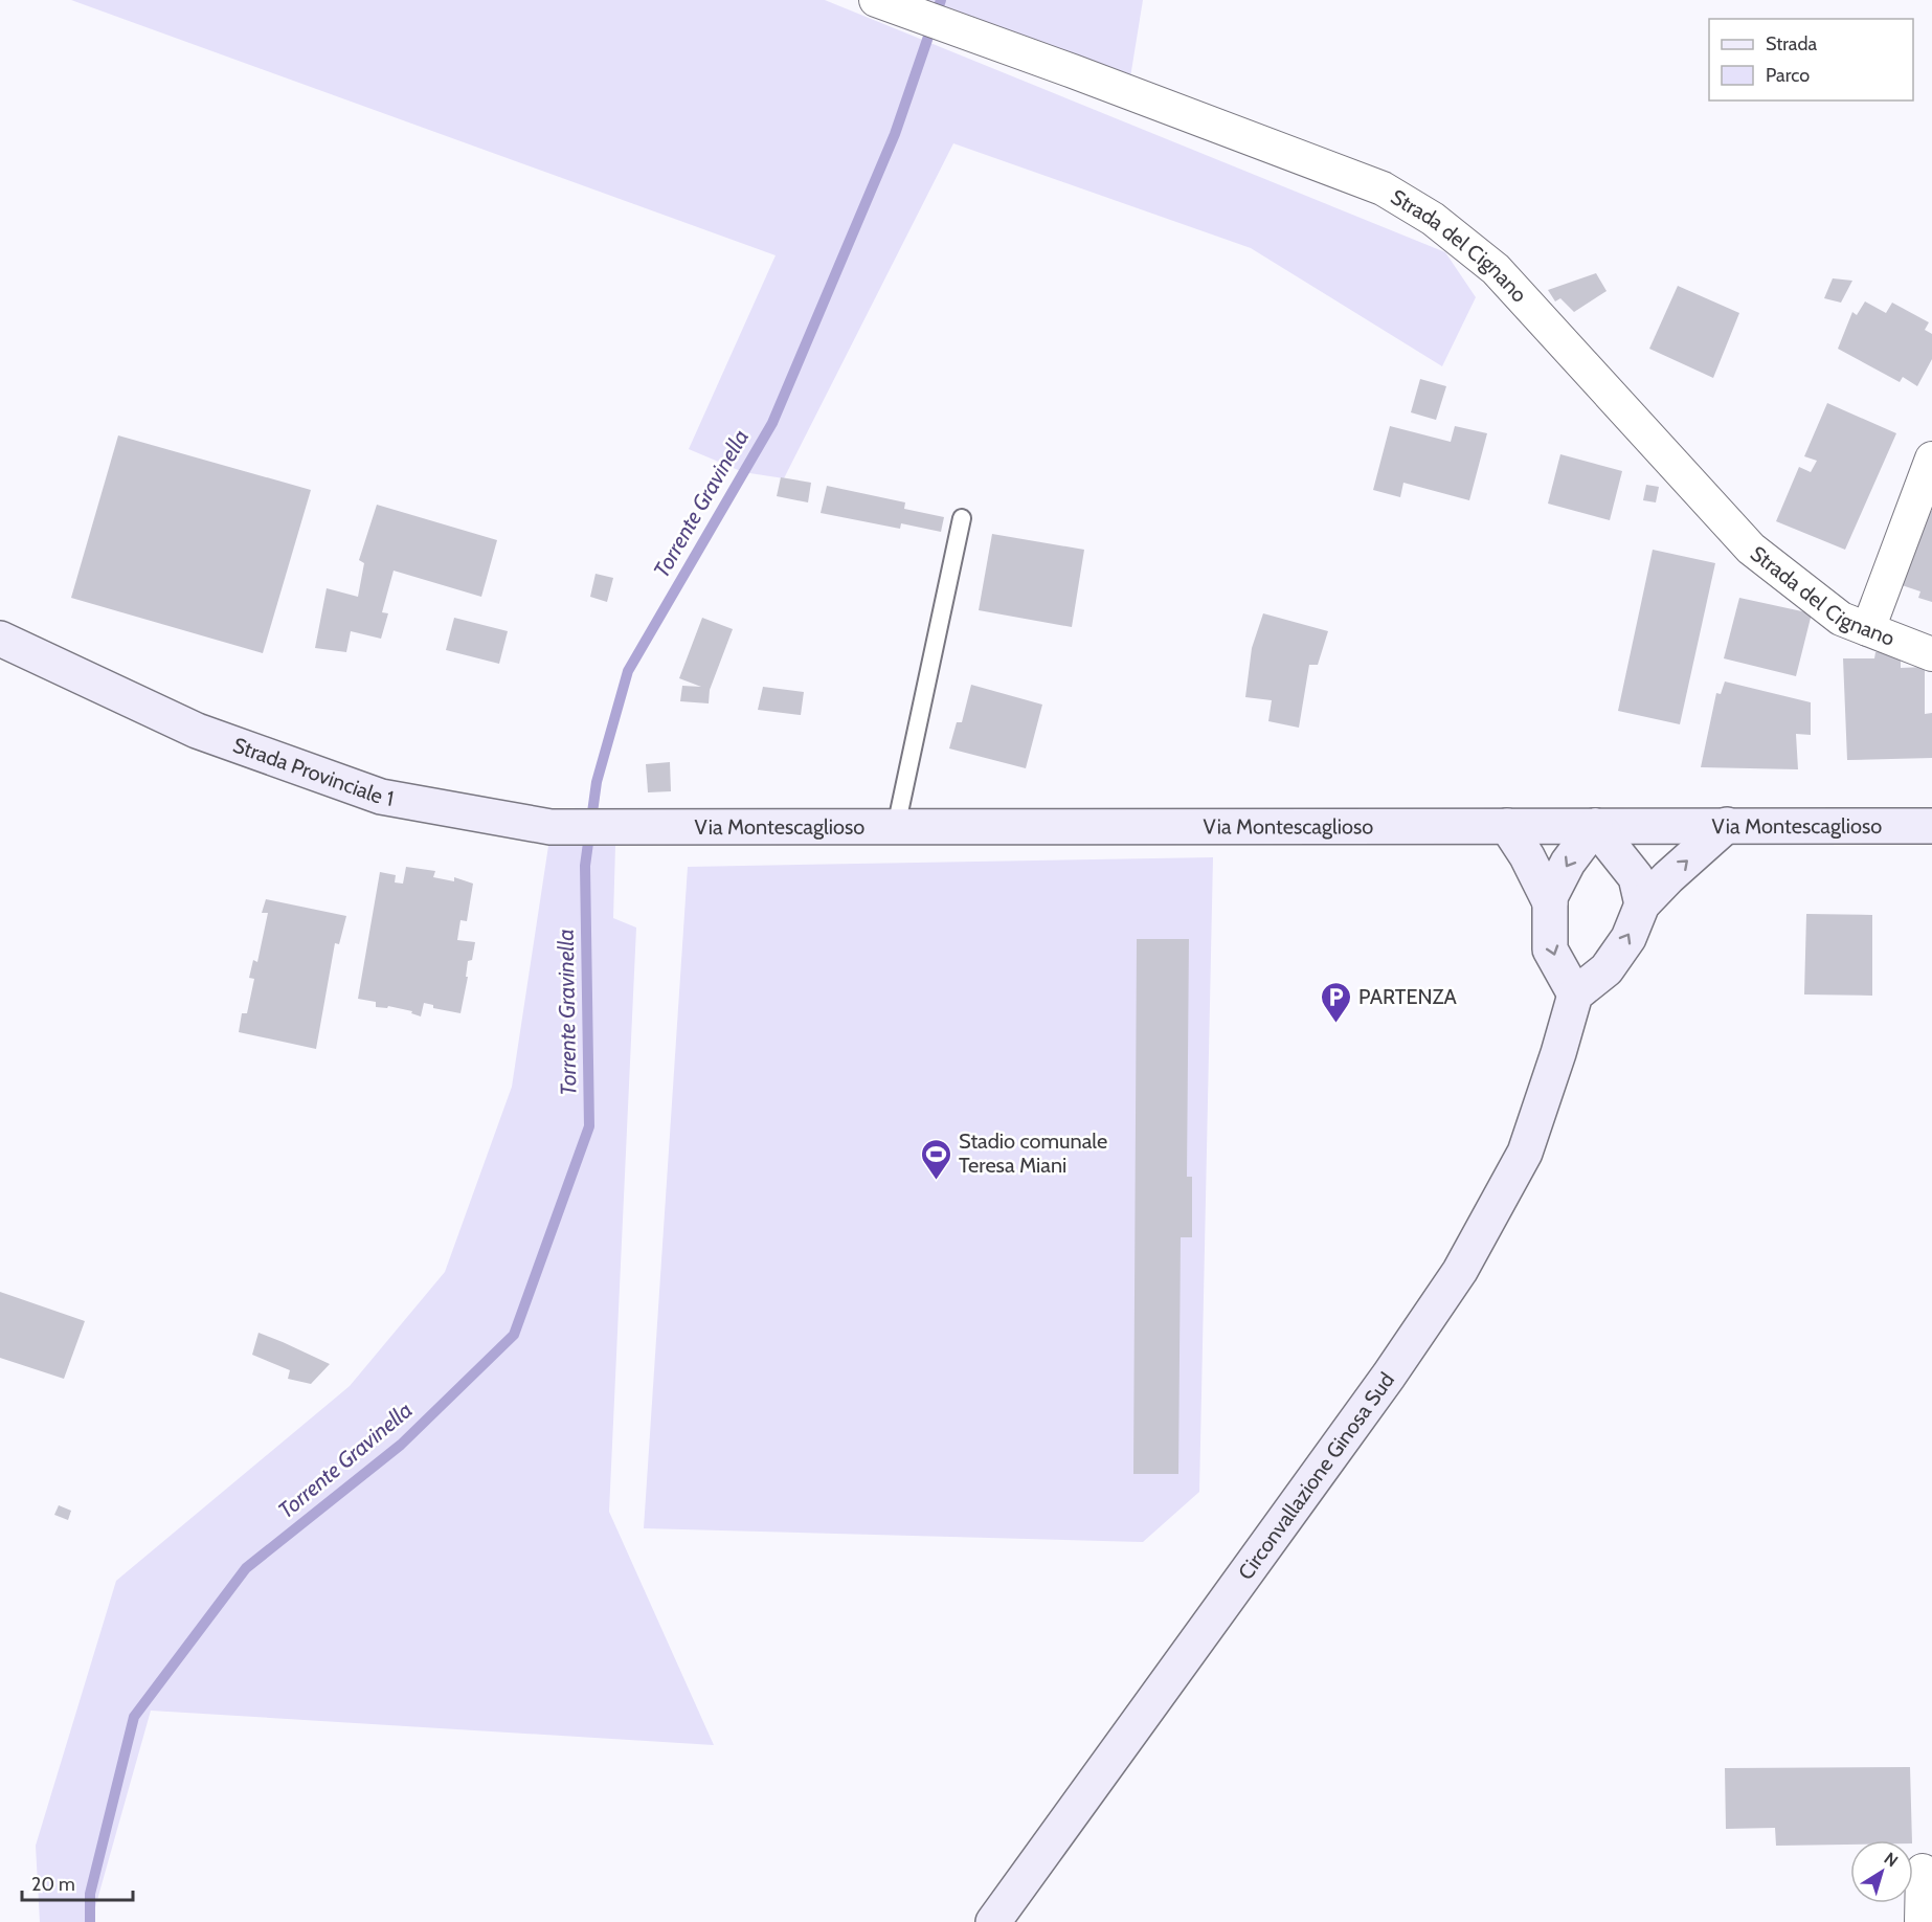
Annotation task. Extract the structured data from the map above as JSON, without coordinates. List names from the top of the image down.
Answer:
{
  "streets": {
    "street": [
      "Strada del Cignano",
      "Strada Provinciale 1",
      "Via Montescaglioso",
      "Circonvallazione Ginosa Sud"
    ]
  },
  "crossings": [
    ["Strada Provinciale 1", "Via Montescaglioso"]
  ],
  "water": ["Torrente Gravinella"],
  "places": {
    "parking": ["PARTENZA"],
    "sports": ["Stadio comunale Teresa Miani"]
  },
  "legend": ["Strada", "Parco"],
  "scale_bar": "20 m",
  "north": "top right"
}
